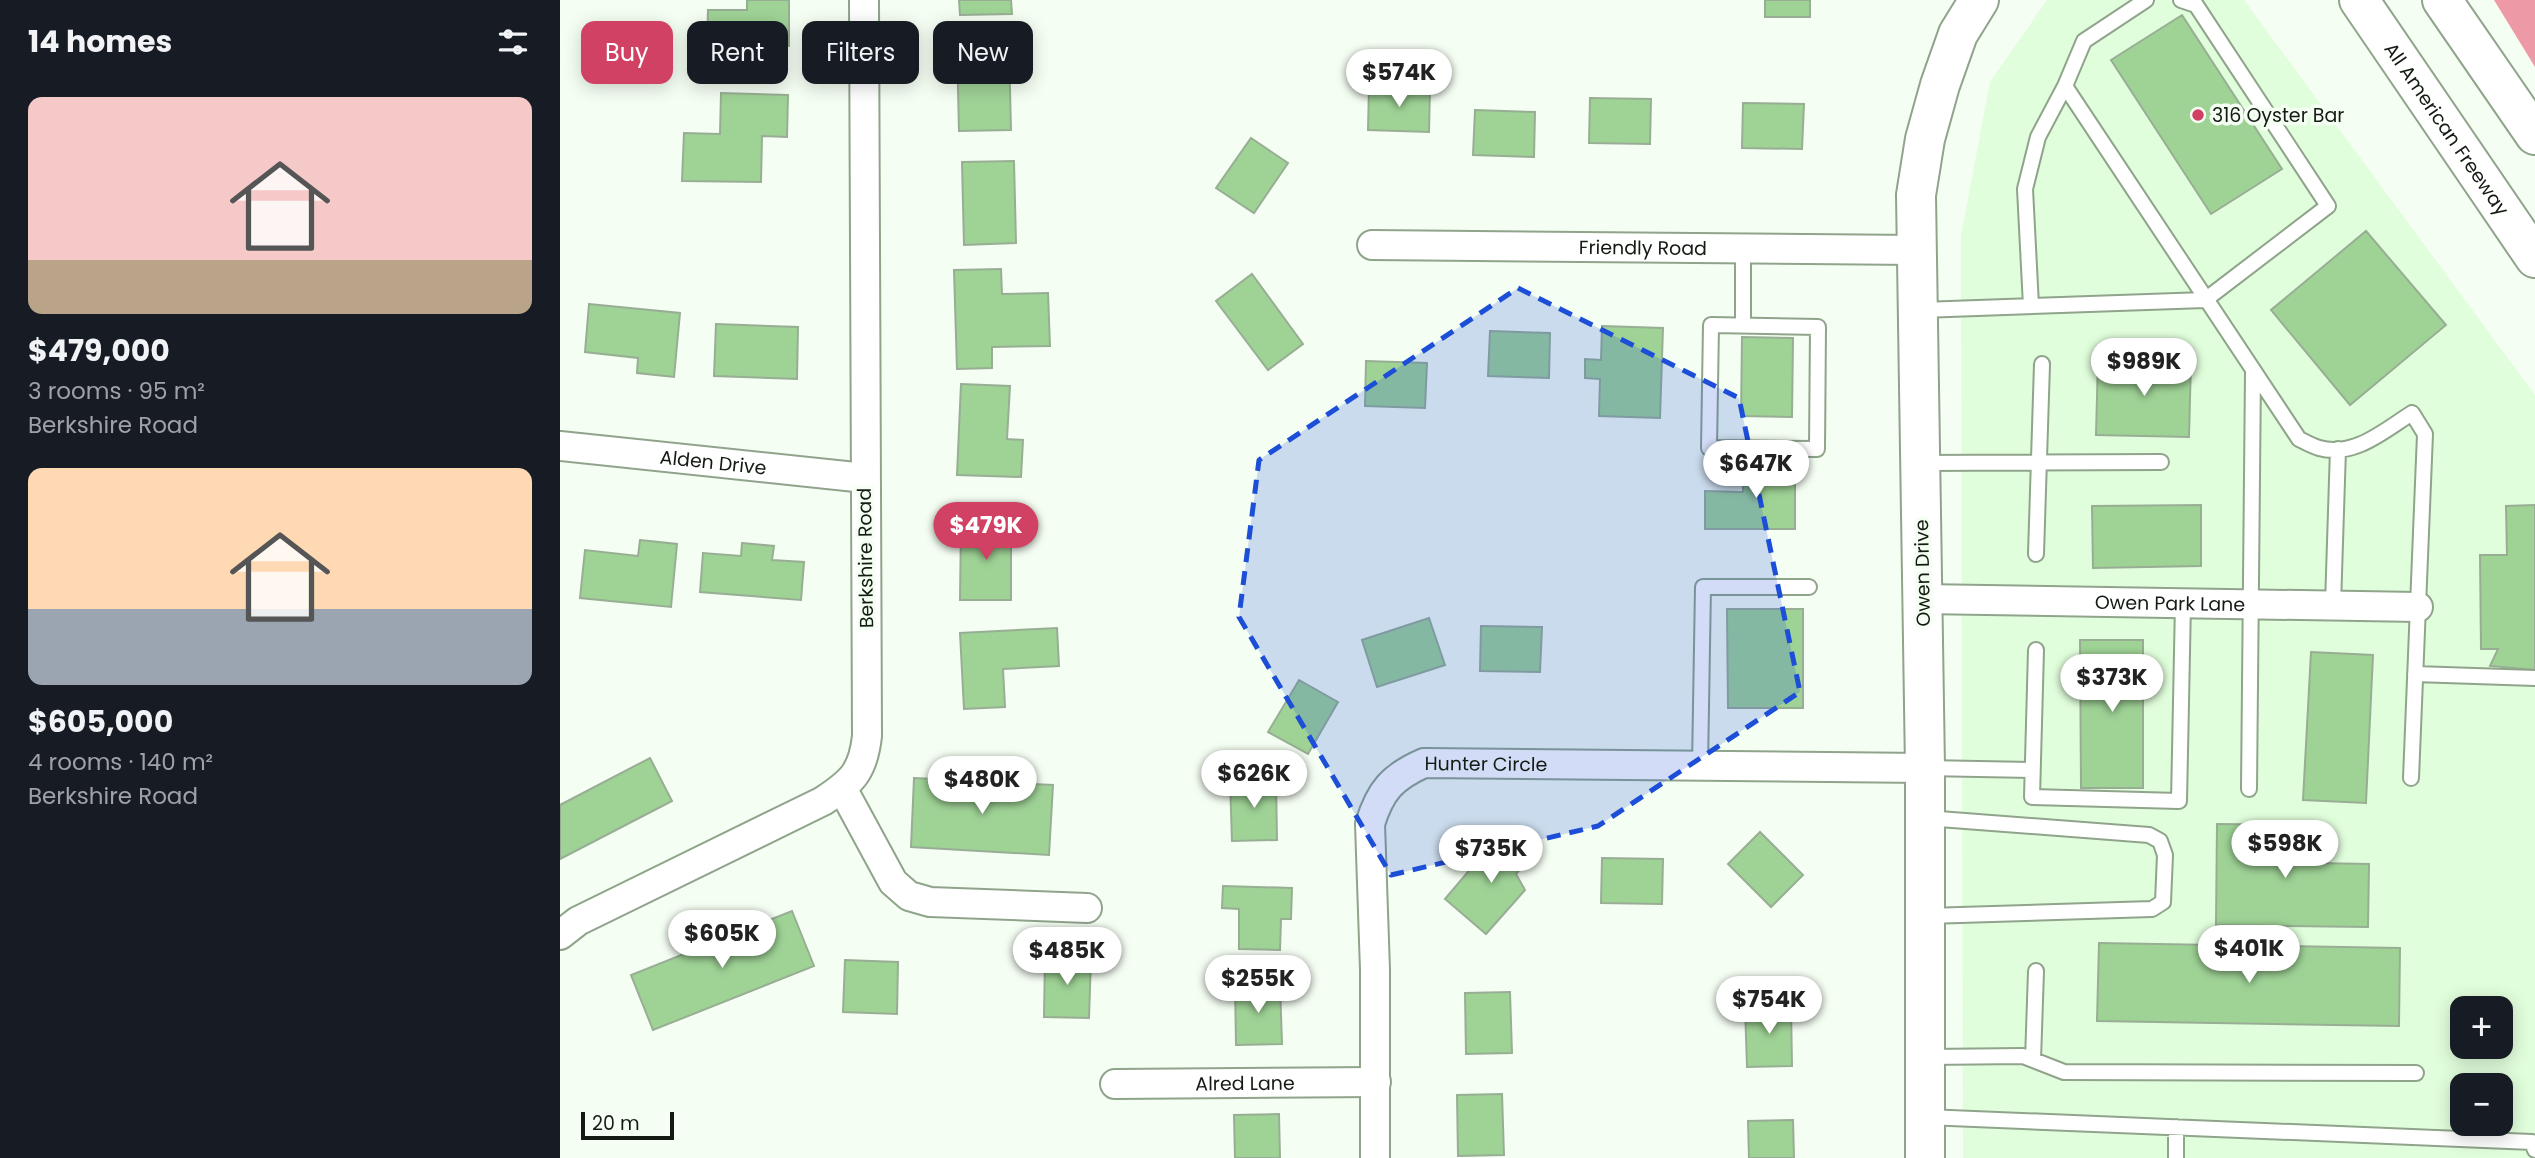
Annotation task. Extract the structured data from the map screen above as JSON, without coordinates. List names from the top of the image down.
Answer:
{
  "streets": {
    "main road": ["All American Freeway", "Owen Drive"],
    "street": [
      "Friendly Road",
      "Alden Drive",
      "Berkshire Road",
      "Owen Park Lane",
      "Hunter Circle",
      "Alred Lane"
    ]
  },
  "crossings": [
    ["Friendly Road", "Owen Drive"],
    ["Alden Drive", "Berkshire Road"],
    ["Owen Drive", "Owen Park Lane"],
    ["Owen Drive", "Hunter Circle"],
    ["Hunter Circle", "Alred Lane"]
  ],
  "places": ["316 Oyster Bar"],
  "scale_bar": "20 m",
  "page": {
    "heading": "14 homes",
    "chip": [
      "Buy",
      "Rent",
      "Filters",
      "New"
    ],
    "price": [
      "$574K",
      "$989K",
      "$647K",
      "$479K",
      "$373K",
      "$626K",
      "$480K",
      "$598K",
      "$735K",
      "$605K",
      "$401K",
      "$485K",
      "$255K",
      "$754K"
    ],
    "list": [
      {
        "name": "$479,000",
        "note": "3 rooms · 95 m² · Berkshire Road"
      },
      {
        "name": "$605,000",
        "note": "4 rooms · 140 m² · Berkshire Road"
      }
    ],
    "map_buttons": ["+", "−"],
    "scale": "20 m"
  }
}
